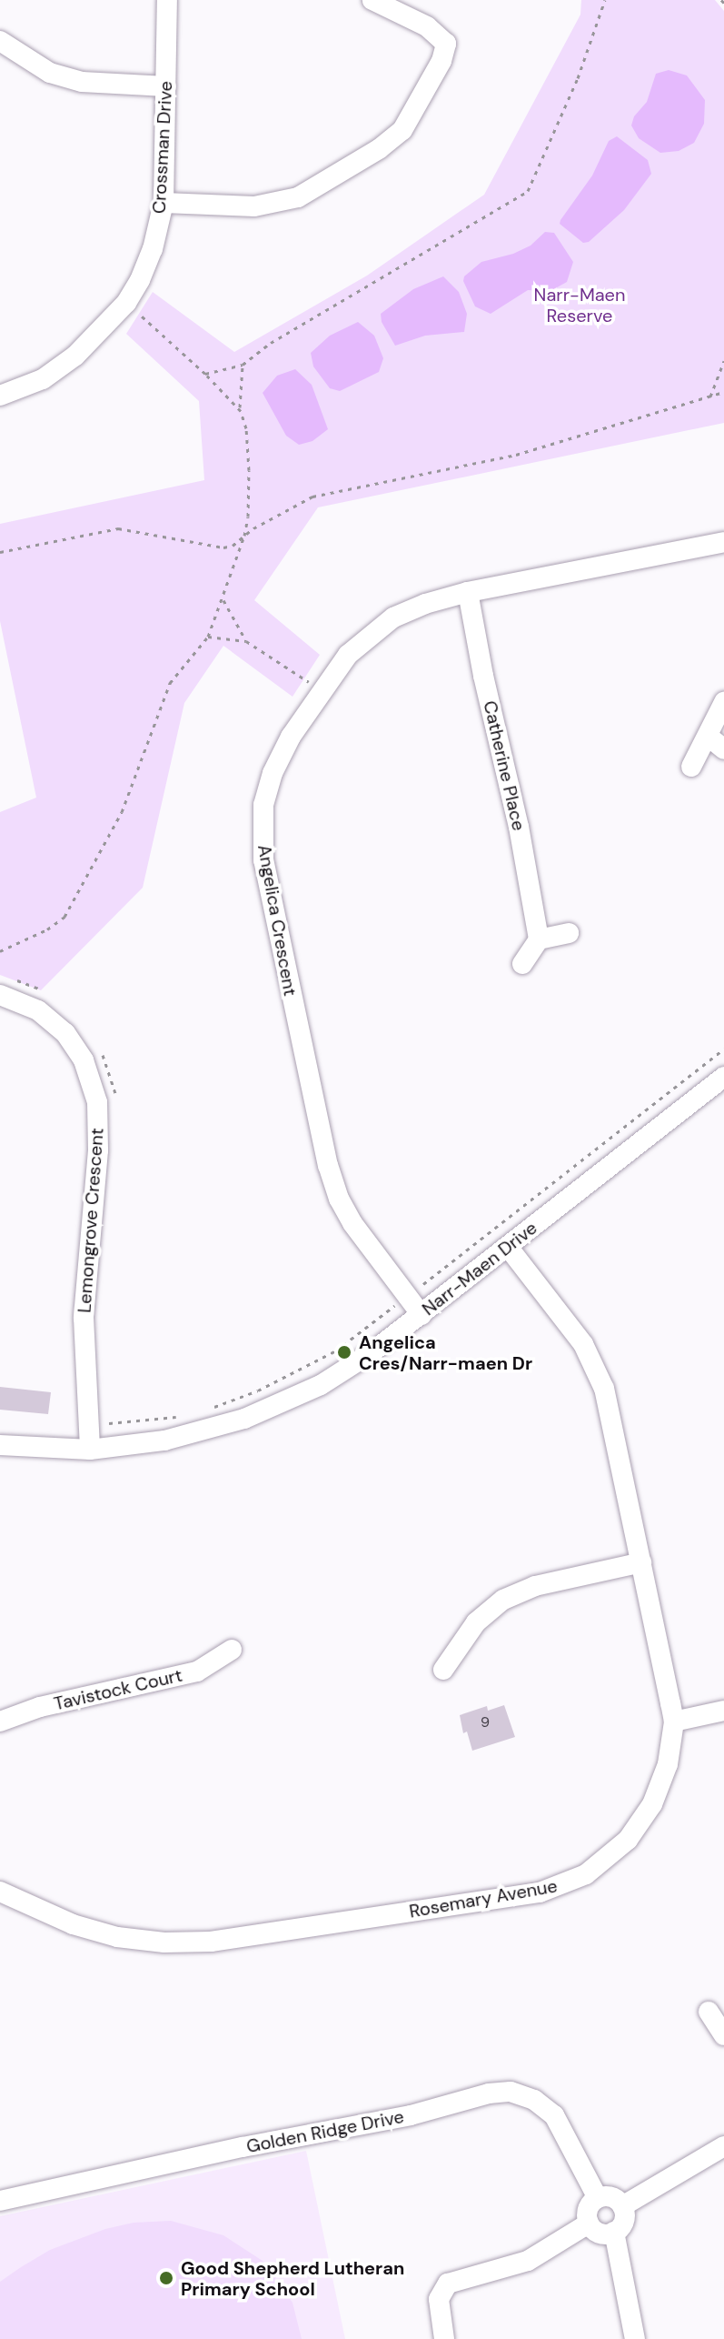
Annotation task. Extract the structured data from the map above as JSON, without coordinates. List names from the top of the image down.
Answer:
{
  "streets": {
    "street": [
      "Crossman Drive",
      "Catherine Place",
      "Angelica Crescent",
      "Lemongrove Crescent",
      "Narr-Maen Drive",
      "Tavistock Court",
      "Rosemary Avenue",
      "Golden Ridge Drive"
    ]
  },
  "crossings": [
    ["Catherine Place", "Angelica Crescent"],
    ["Angelica Crescent", "Narr-Maen Drive"],
    ["Lemongrove Crescent", "Narr-Maen Drive"],
    ["Narr-Maen Drive", "Rosemary Avenue"]
  ],
  "parks": ["Narr-Maen Reserve"],
  "places": ["Angelica Cres/Narr-maen Dr", "Good Shepherd Lutheran Primary School"],
  "house_numbers": ["9"]
}
